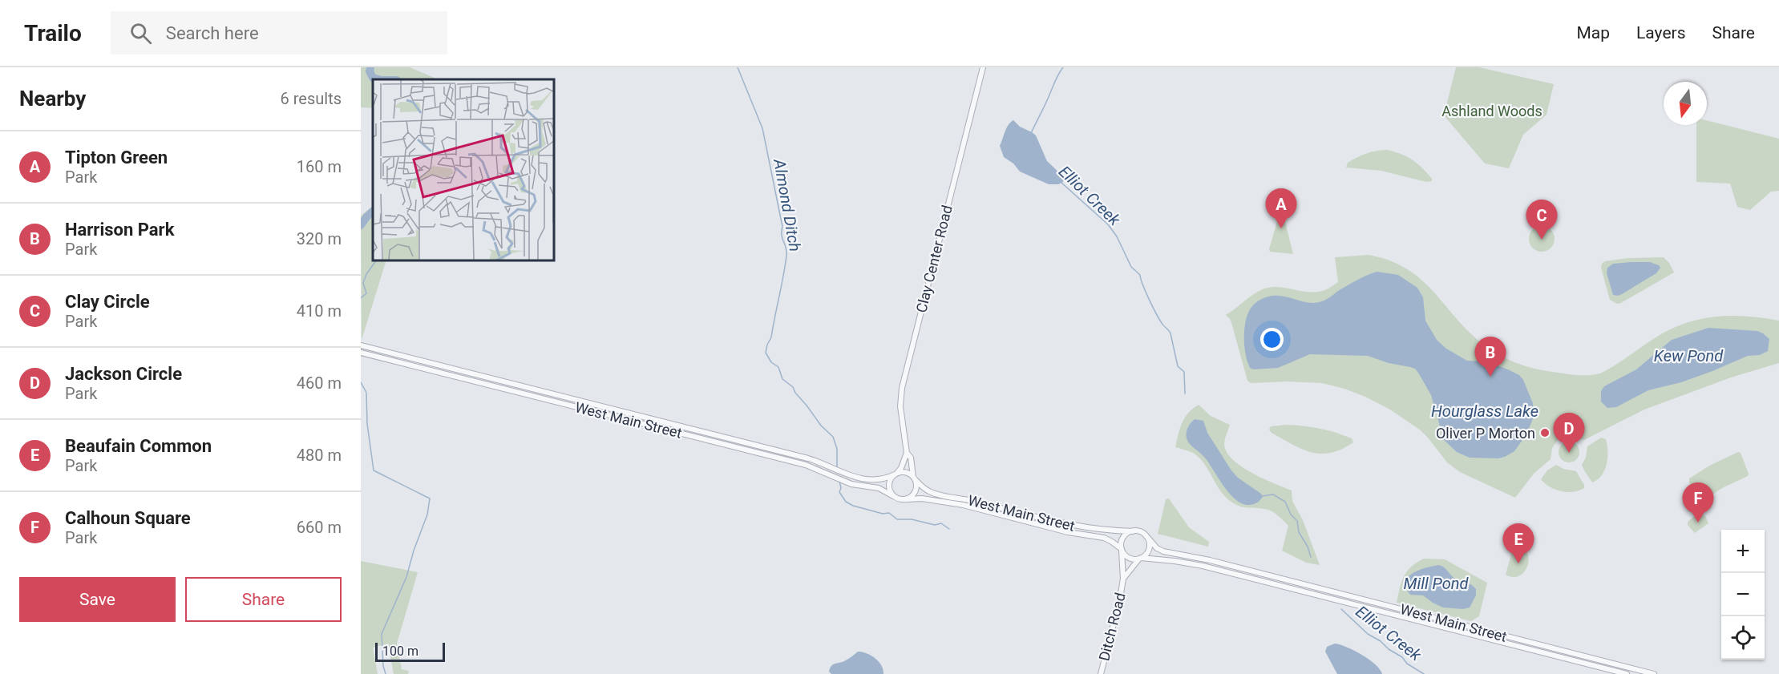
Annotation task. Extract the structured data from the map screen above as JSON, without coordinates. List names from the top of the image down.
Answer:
{
  "streets": {
    "street": ["Clay Center Road", "West Main Street", "Ditch Road"]
  },
  "crossings": [
    ["Clay Center Road", "West Main Street"],
    ["West Main Street", "Ditch Road"]
  ],
  "water": [
    "Elliot Creek",
    "Almond Ditch",
    "Kew Pond",
    "Hourglass Lake",
    "Mill Pond"
  ],
  "parks": ["Ashland Woods"],
  "places": ["Oliver P Morton"],
  "scale_bar": "100 m",
  "north": "bottom",
  "page": {
    "header": "Trailo",
    "search": "Search here",
    "nav": ["Map", "Layers", "Share"],
    "heading": ["Nearby", "6 results"],
    "list": [
      {
        "mark": "A",
        "name": "Tipton Green",
        "note": "Park",
        "value": "160 m"
      },
      {
        "mark": "B",
        "name": "Harrison Park",
        "note": "Park",
        "value": "320 m"
      },
      {
        "mark": "C",
        "name": "Clay Circle",
        "note": "Park",
        "value": "410 m"
      },
      {
        "mark": "D",
        "name": "Jackson Circle",
        "note": "Park",
        "value": "460 m"
      },
      {
        "mark": "E",
        "name": "Beaufain Common",
        "note": "Park",
        "value": "480 m"
      },
      {
        "mark": "F",
        "name": "Calhoun Square",
        "note": "Park",
        "value": "660 m"
      }
    ],
    "pins": [
      "A",
      "C",
      "B",
      "D",
      "F",
      "E"
    ],
    "map_buttons": ["+", "−"],
    "buttons": ["Save", "Share"],
    "scale": "100 m"
  }
}
